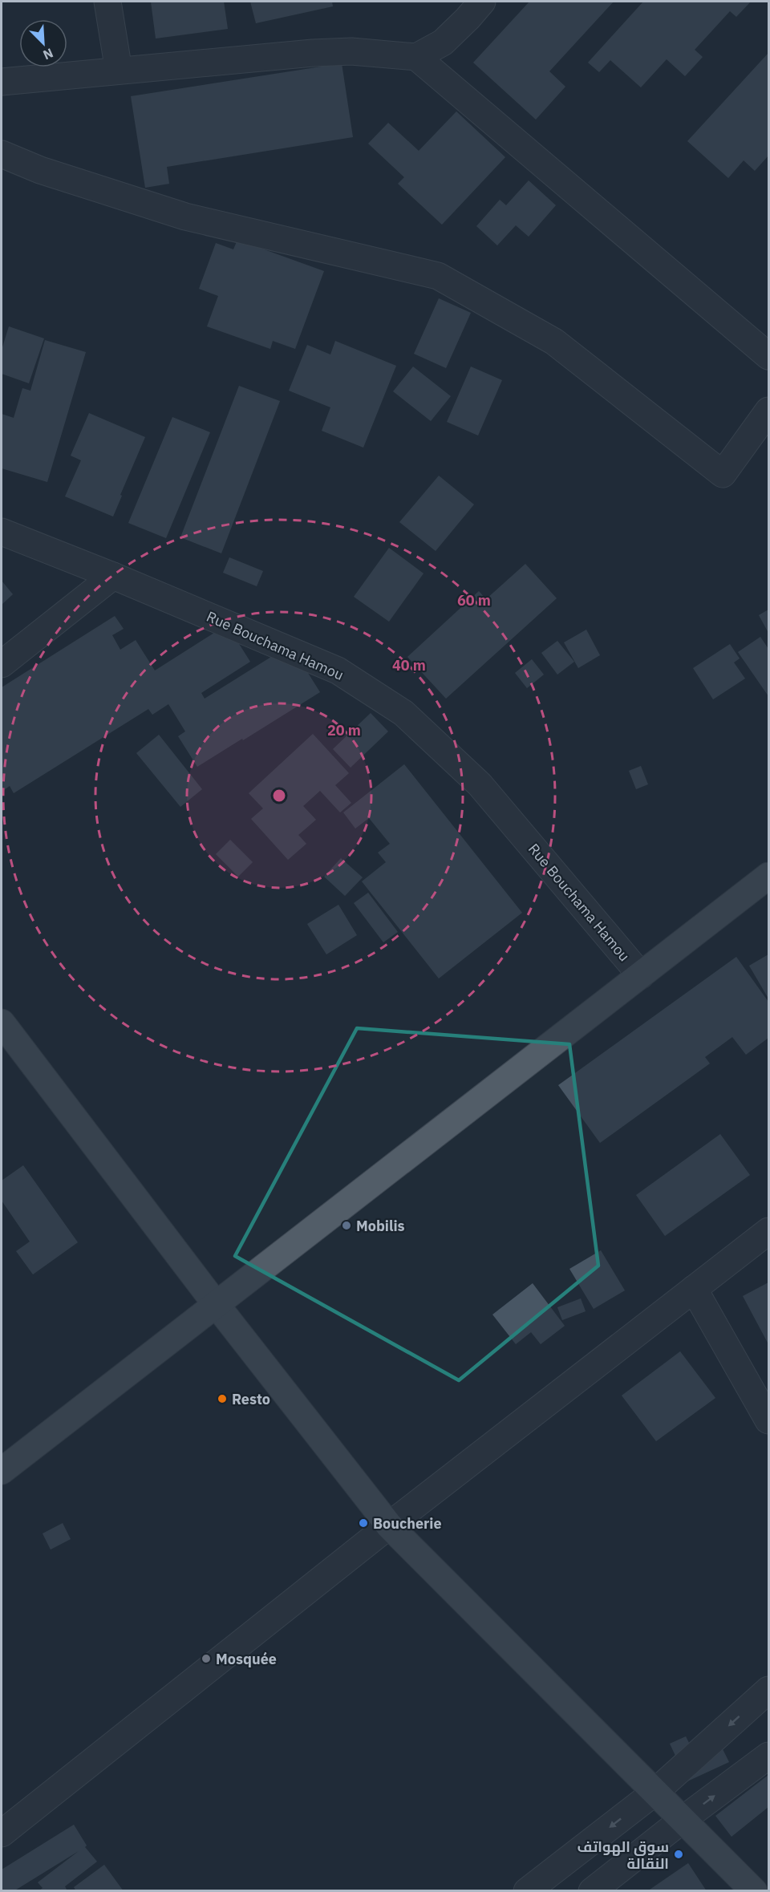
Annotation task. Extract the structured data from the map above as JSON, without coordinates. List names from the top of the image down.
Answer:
{
  "streets": {
    "street": ["Rue Bouchama Hamou"]
  },
  "places": [
    "Mobilis",
    "Resto",
    "Boucherie",
    "Mosquée",
    "سوق الهواتف النقالة"
  ],
  "north": "bottom right",
  "rings": ["60 m", "40 m", "20 m"]
}
